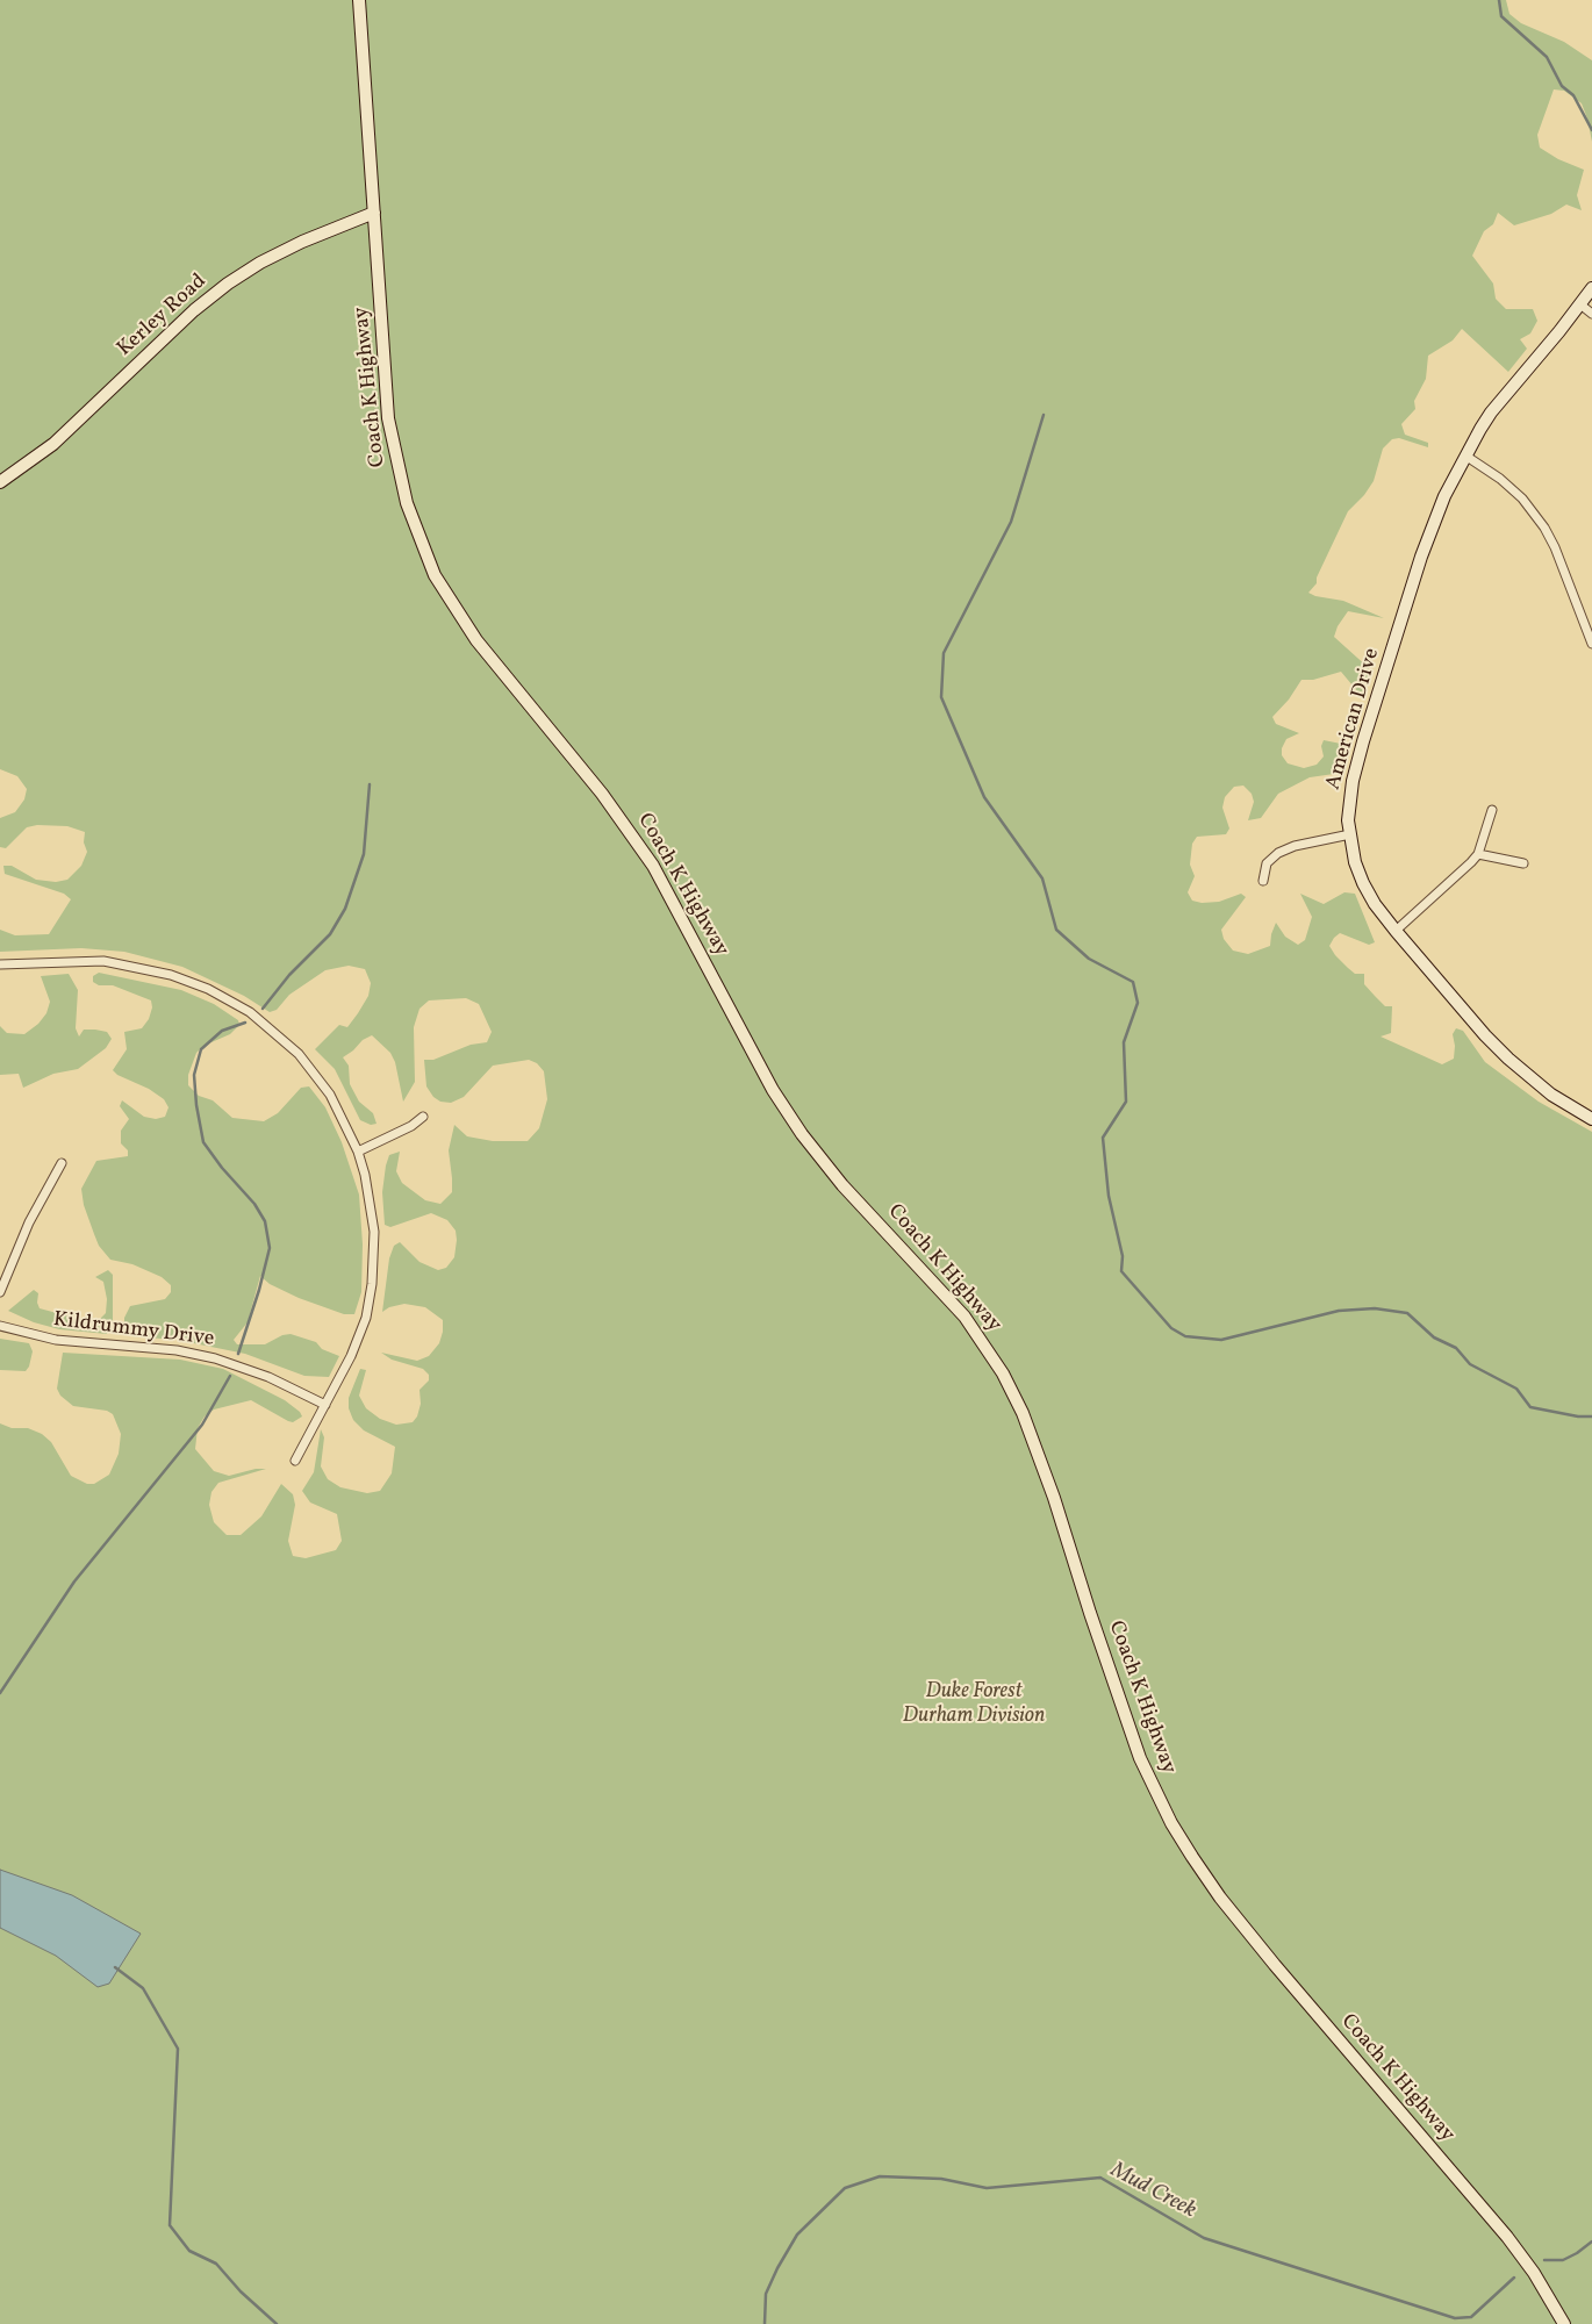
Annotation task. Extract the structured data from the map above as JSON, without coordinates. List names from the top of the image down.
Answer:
{
  "streets": {
    "street": [
      "Kerley Road",
      "Coach K Highway",
      "American Drive",
      "Kildrummy Drive"
    ]
  },
  "crossings": [
    ["Kerley Road", "Coach K Highway"]
  ],
  "water": ["Mud Creek"],
  "parks": ["Duke Forest Durham Division"]
}
